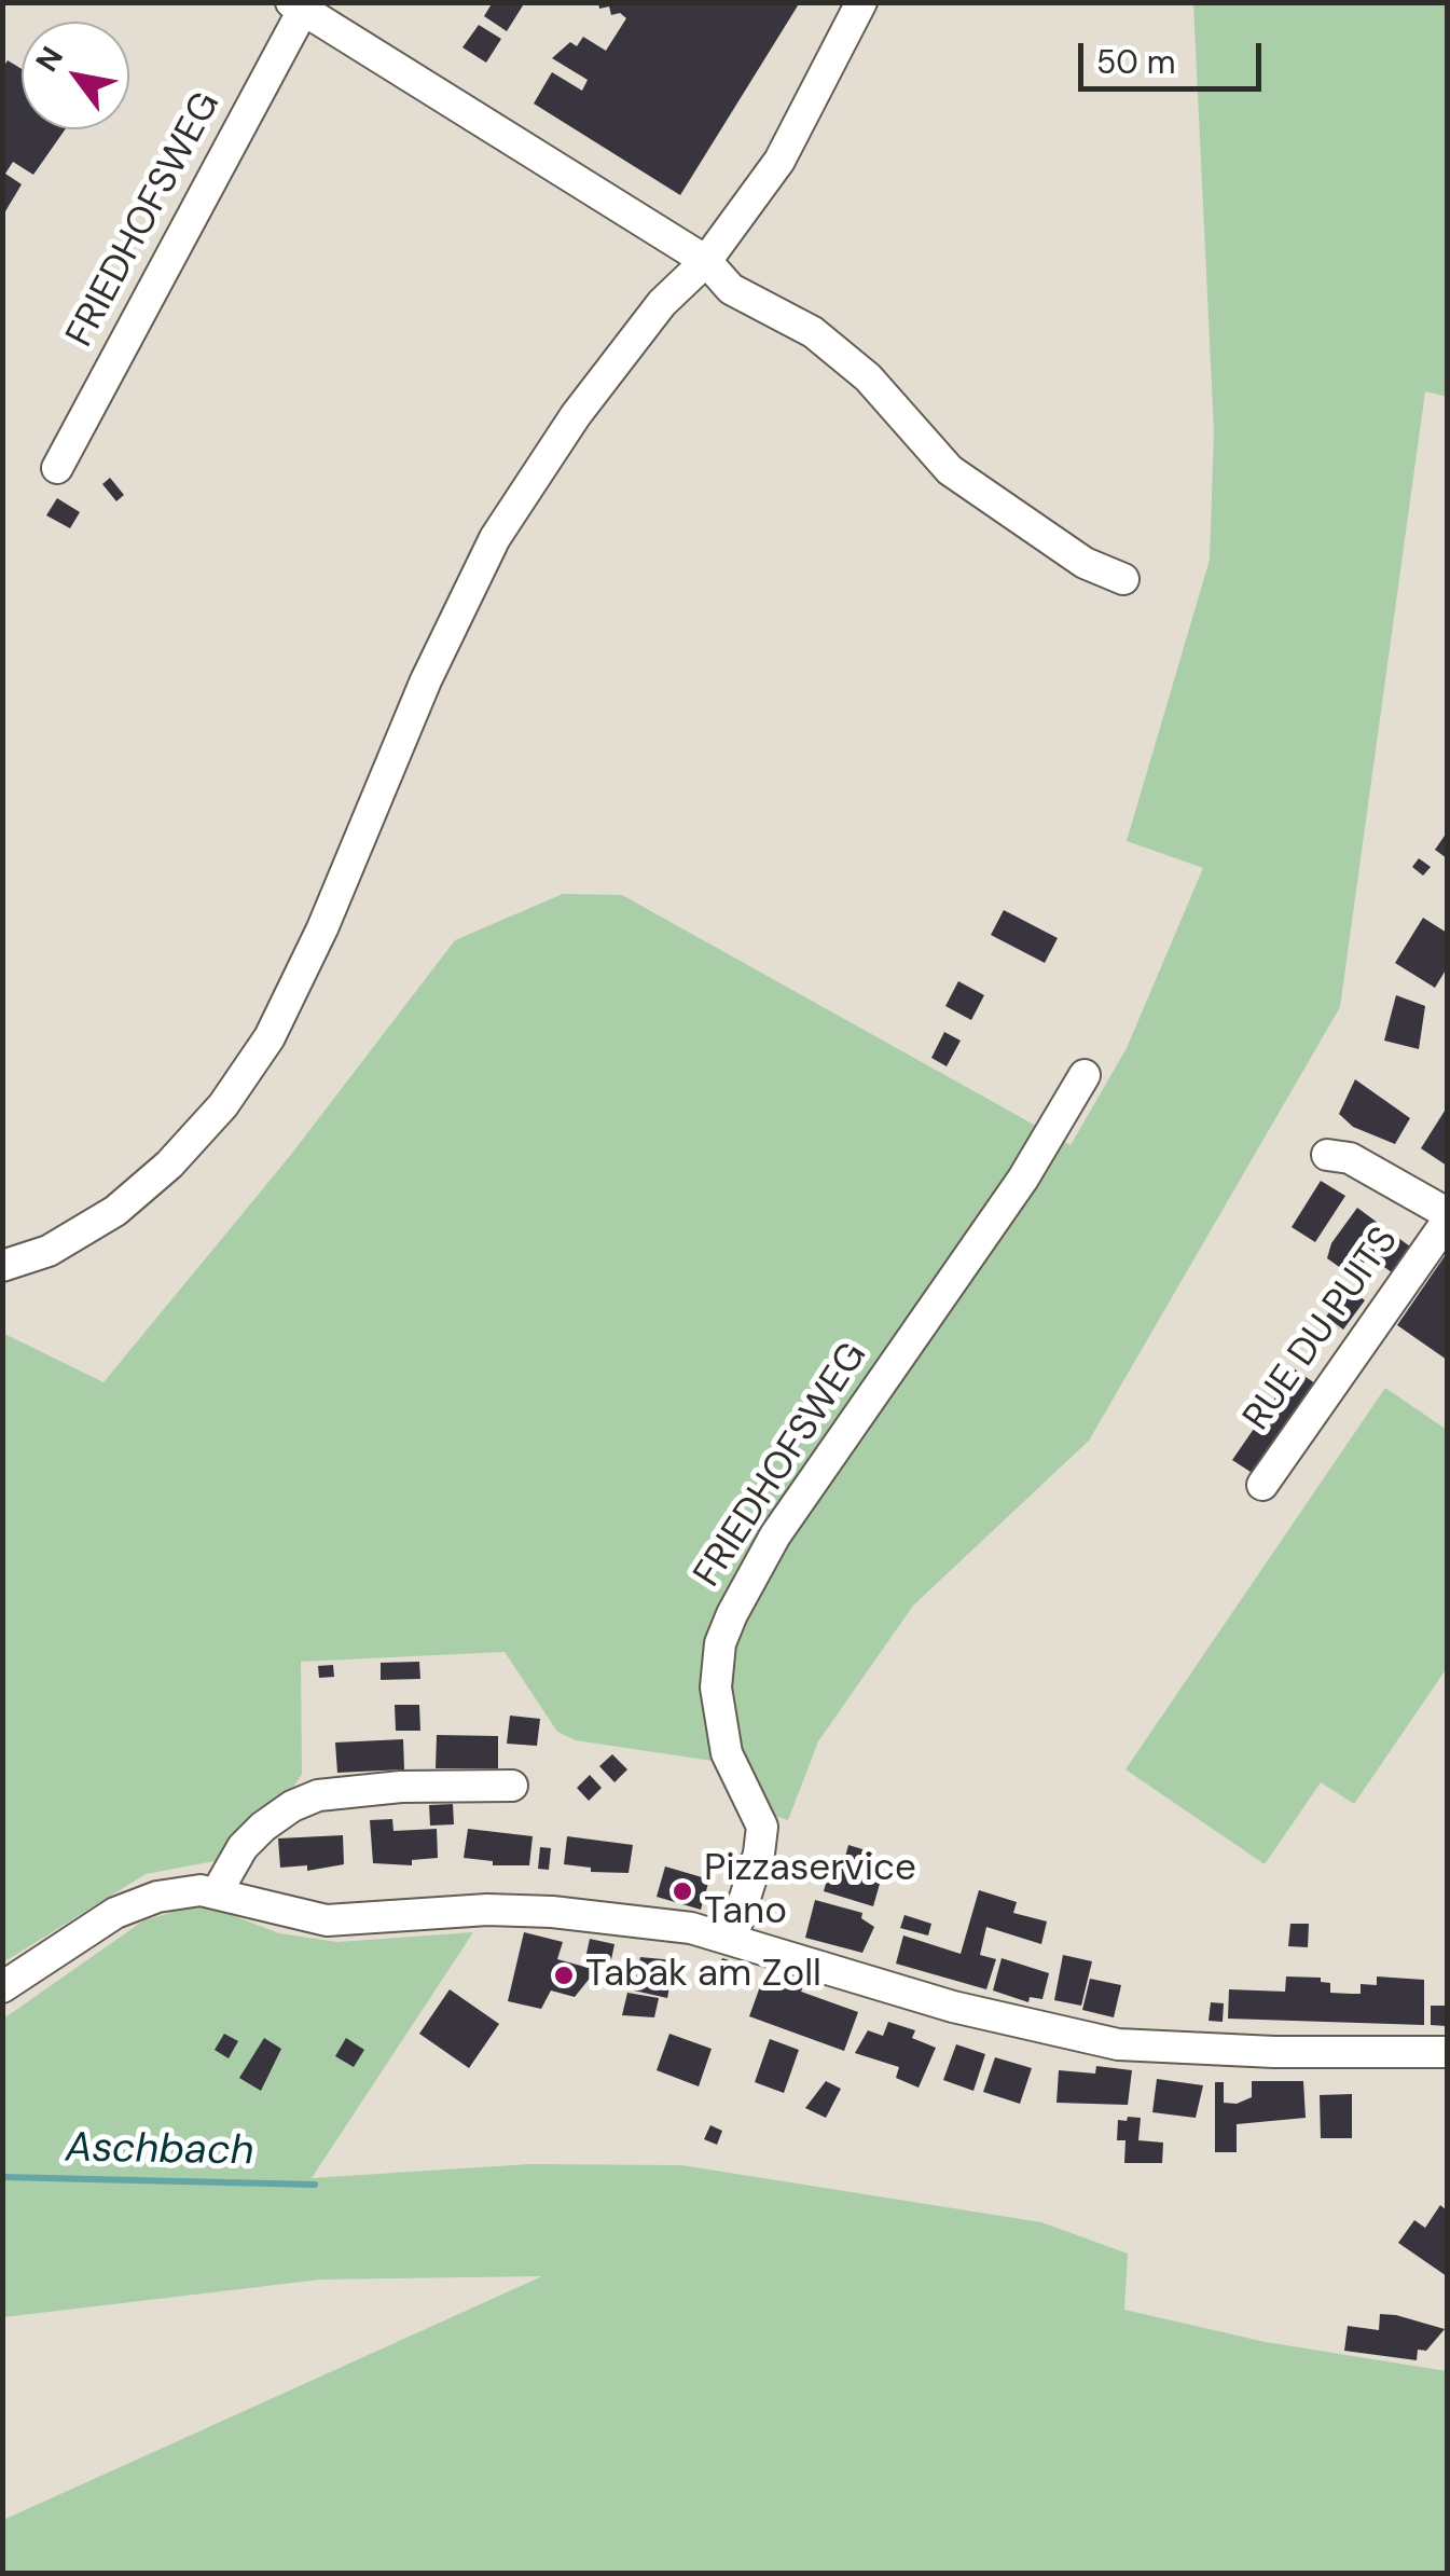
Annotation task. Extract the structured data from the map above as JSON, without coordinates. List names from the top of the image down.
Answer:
{
  "streets": {
    "street": ["FRIEDHOFSWEG", "RUE DU PUITS"]
  },
  "water": ["Aschbach"],
  "places": ["Pizzaservice Tano", "Tabak am Zoll"],
  "scale_bar": "50 m",
  "north": "top left"
}
